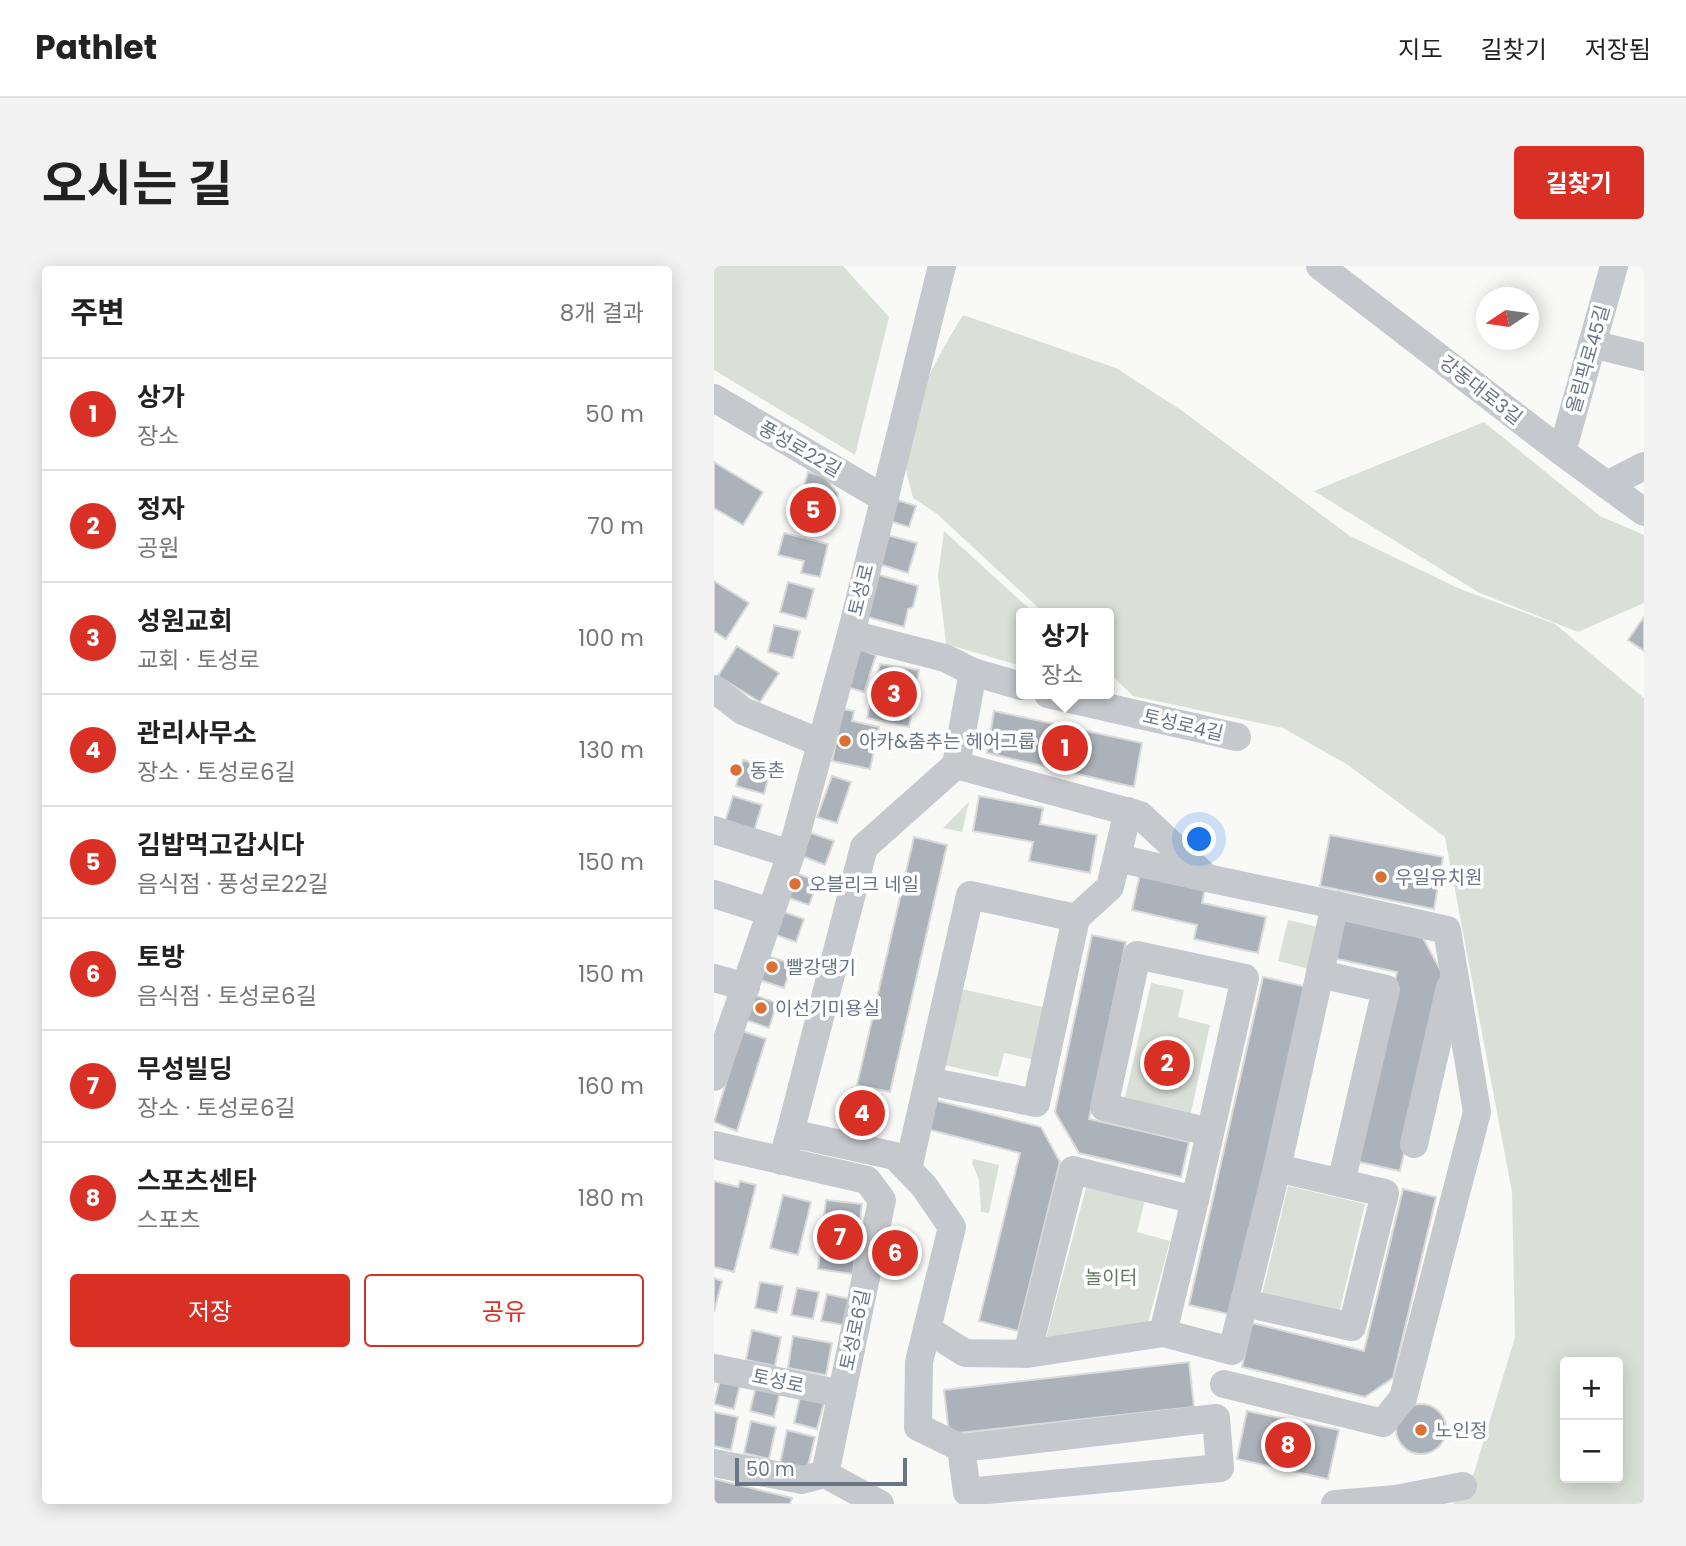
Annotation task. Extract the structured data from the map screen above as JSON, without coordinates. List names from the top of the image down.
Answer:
{
  "streets": {
    "street": [
      "올림픽로45길",
      "강동대로3길",
      "풍성로22길",
      "토성로",
      "토성로4길",
      "토성로6길"
    ]
  },
  "crossings": [
    ["올림픽로45길", "강동대로3길"],
    ["풍성로22길", "토성로"],
    ["토성로", "토성로6길"]
  ],
  "parks": ["놀이터"],
  "places": [
    "아카&춤추는 헤어그룹",
    "동촌",
    "우일유치원",
    "오블리크 네일",
    "빨강댕기",
    "이선기미용실",
    "노인정"
  ],
  "scale_bar": "50 m",
  "north": "left",
  "page": {
    "header": "Pathlet",
    "nav": ["지도", "길찾기", "저장됨"],
    "title": "오시는 길",
    "buttons": [
      "길찾기",
      ["저장", "공유"]
    ],
    "heading": ["주변", "8개 결과"],
    "list": [
      {
        "mark": "1",
        "name": "상가",
        "note": "장소",
        "value": "50 m"
      },
      {
        "mark": "2",
        "name": "정자",
        "note": "공원",
        "value": "70 m"
      },
      {
        "mark": "3",
        "name": "성원교회",
        "note": "교회 · 토성로",
        "value": "100 m"
      },
      {
        "mark": "4",
        "name": "관리사무소",
        "note": "장소 · 토성로6길",
        "value": "130 m"
      },
      {
        "mark": "5",
        "name": "김밥먹고갑시다",
        "note": "음식점 · 풍성로22길",
        "value": "150 m"
      },
      {
        "mark": "6",
        "name": "토방",
        "note": "음식점 · 토성로6길",
        "value": "150 m"
      },
      {
        "mark": "7",
        "name": "무성빌딩",
        "note": "장소 · 토성로6길",
        "value": "160 m"
      },
      {
        "mark": "8",
        "name": "스포츠센타",
        "note": "스포츠",
        "value": "180 m"
      }
    ],
    "pins": [
      "5",
      "3",
      "1",
      "2",
      "4",
      "7",
      "6",
      "8"
    ],
    "popup": ["상가", "장소"],
    "map_buttons": ["+", "−"],
    "scale": "50 m"
  }
}
